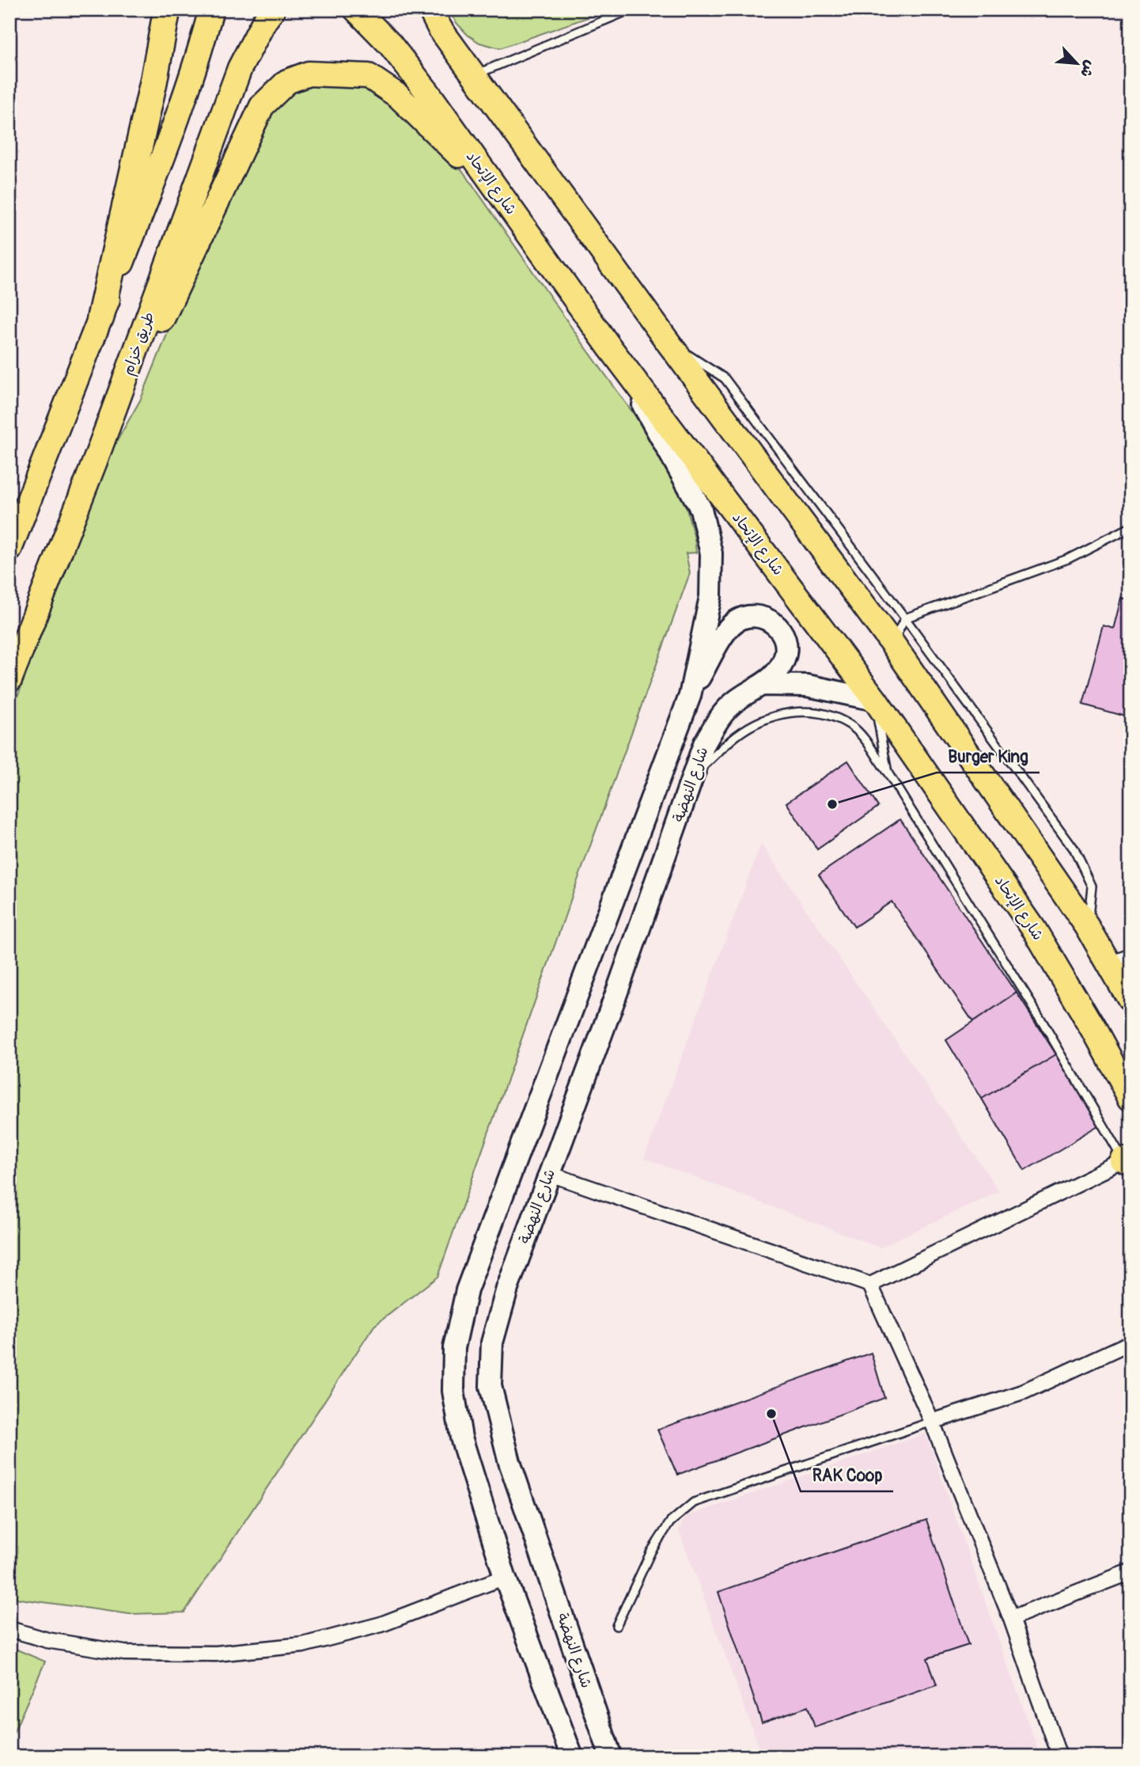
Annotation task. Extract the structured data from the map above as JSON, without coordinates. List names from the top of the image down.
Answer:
{
  "streets": {
    "main road": ["شارع الإتحاد", "طريق خزام", "شارع النهضة"]
  },
  "places": ["Burger King", "RAK Coop"],
  "north": "bottom right"
}
